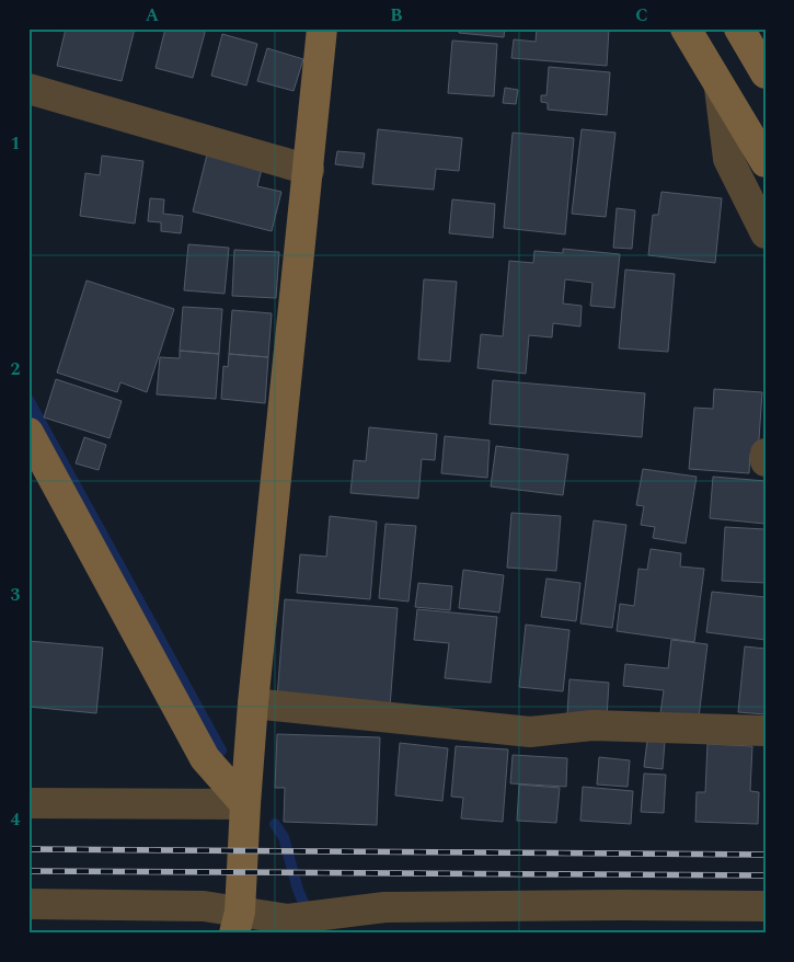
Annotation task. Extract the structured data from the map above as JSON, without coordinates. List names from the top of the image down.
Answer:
{
  "grid": {
    "columns": ["A", "B", "C"],
    "rows": [
      "1",
      "2",
      "3",
      "4"
    ]
  }
}
